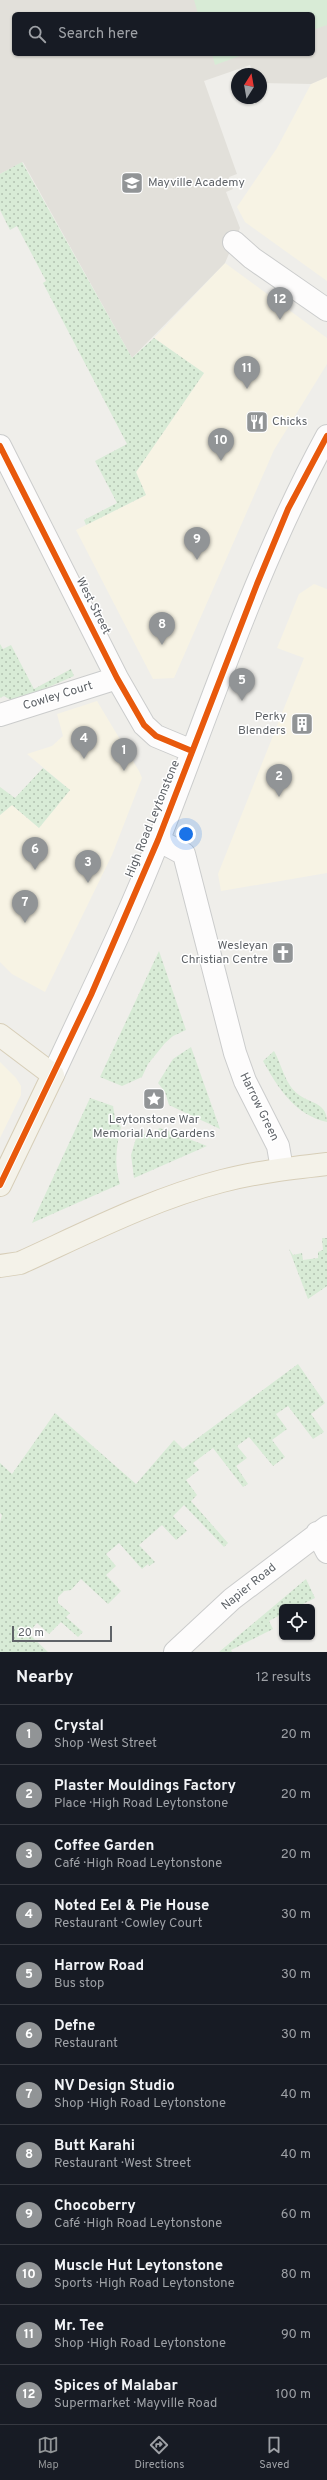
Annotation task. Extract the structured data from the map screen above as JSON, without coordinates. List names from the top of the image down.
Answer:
{
  "streets": {
    "main road": ["High Road Leytonstone"],
    "street": [
      "West Street",
      "Cowley Court",
      "Harrow Green",
      "Napier Road"
    ]
  },
  "crossings": [
    ["West Street", "Cowley Court"],
    ["West Street", "High Road Leytonstone"],
    ["High Road Leytonstone", "Harrow Green"]
  ],
  "places": {
    "school or university": ["Mayville Academy"],
    "restaurant": ["Chicks"],
    "building": ["Perky Blenders"],
    "church": ["Wesleyan Christian Centre"],
    "place": ["Leytonstone War Memorial And Gardens"]
  },
  "scale_bar": "20 m",
  "north": "top",
  "page": {
    "search": "Search here",
    "pins": [
      "12",
      "11",
      "10",
      "9",
      "8",
      "5",
      "4",
      "1",
      "2",
      "6",
      "3",
      "7"
    ],
    "scale": "20 m",
    "heading": ["Nearby", "12 results"],
    "list": [
      {
        "mark": "1",
        "name": "Crystal",
        "note": "Shop · West Street",
        "value": "20 m"
      },
      {
        "mark": "2",
        "name": "Plaster Mouldings Factory",
        "note": "Place · High Road Leytonstone",
        "value": "20 m"
      },
      {
        "mark": "3",
        "name": "Coffee Garden",
        "note": "Café · High Road Leytonstone",
        "value": "20 m"
      },
      {
        "mark": "4",
        "name": "Noted Eel & Pie House",
        "note": "Restaurant · Cowley Court",
        "value": "30 m"
      },
      {
        "mark": "5",
        "name": "Harrow Road",
        "note": "Bus stop",
        "value": "30 m"
      },
      {
        "mark": "6",
        "name": "Defne",
        "note": "Restaurant",
        "value": "30 m"
      },
      {
        "mark": "7",
        "name": "NV Design Studio",
        "note": "Shop · High Road Leytonstone",
        "value": "40 m"
      },
      {
        "mark": "8",
        "name": "Butt Karahi",
        "note": "Restaurant · West Street",
        "value": "40 m"
      },
      {
        "mark": "9",
        "name": "Chocoberry",
        "note": "Café · High Road Leytonstone",
        "value": "60 m"
      },
      {
        "mark": "10",
        "name": "Muscle Hut Leytonstone",
        "note": "Sports · High Road Leytonstone",
        "value": "80 m"
      },
      {
        "mark": "11",
        "name": "Mr. Tee",
        "note": "Shop · High Road Leytonstone",
        "value": "90 m"
      },
      {
        "mark": "12",
        "name": "Spices of Malabar",
        "note": "Supermarket · Mayville Road",
        "value": "100 m"
      }
    ],
    "nav": ["Map", "Directions", "Saved"]
  }
}
